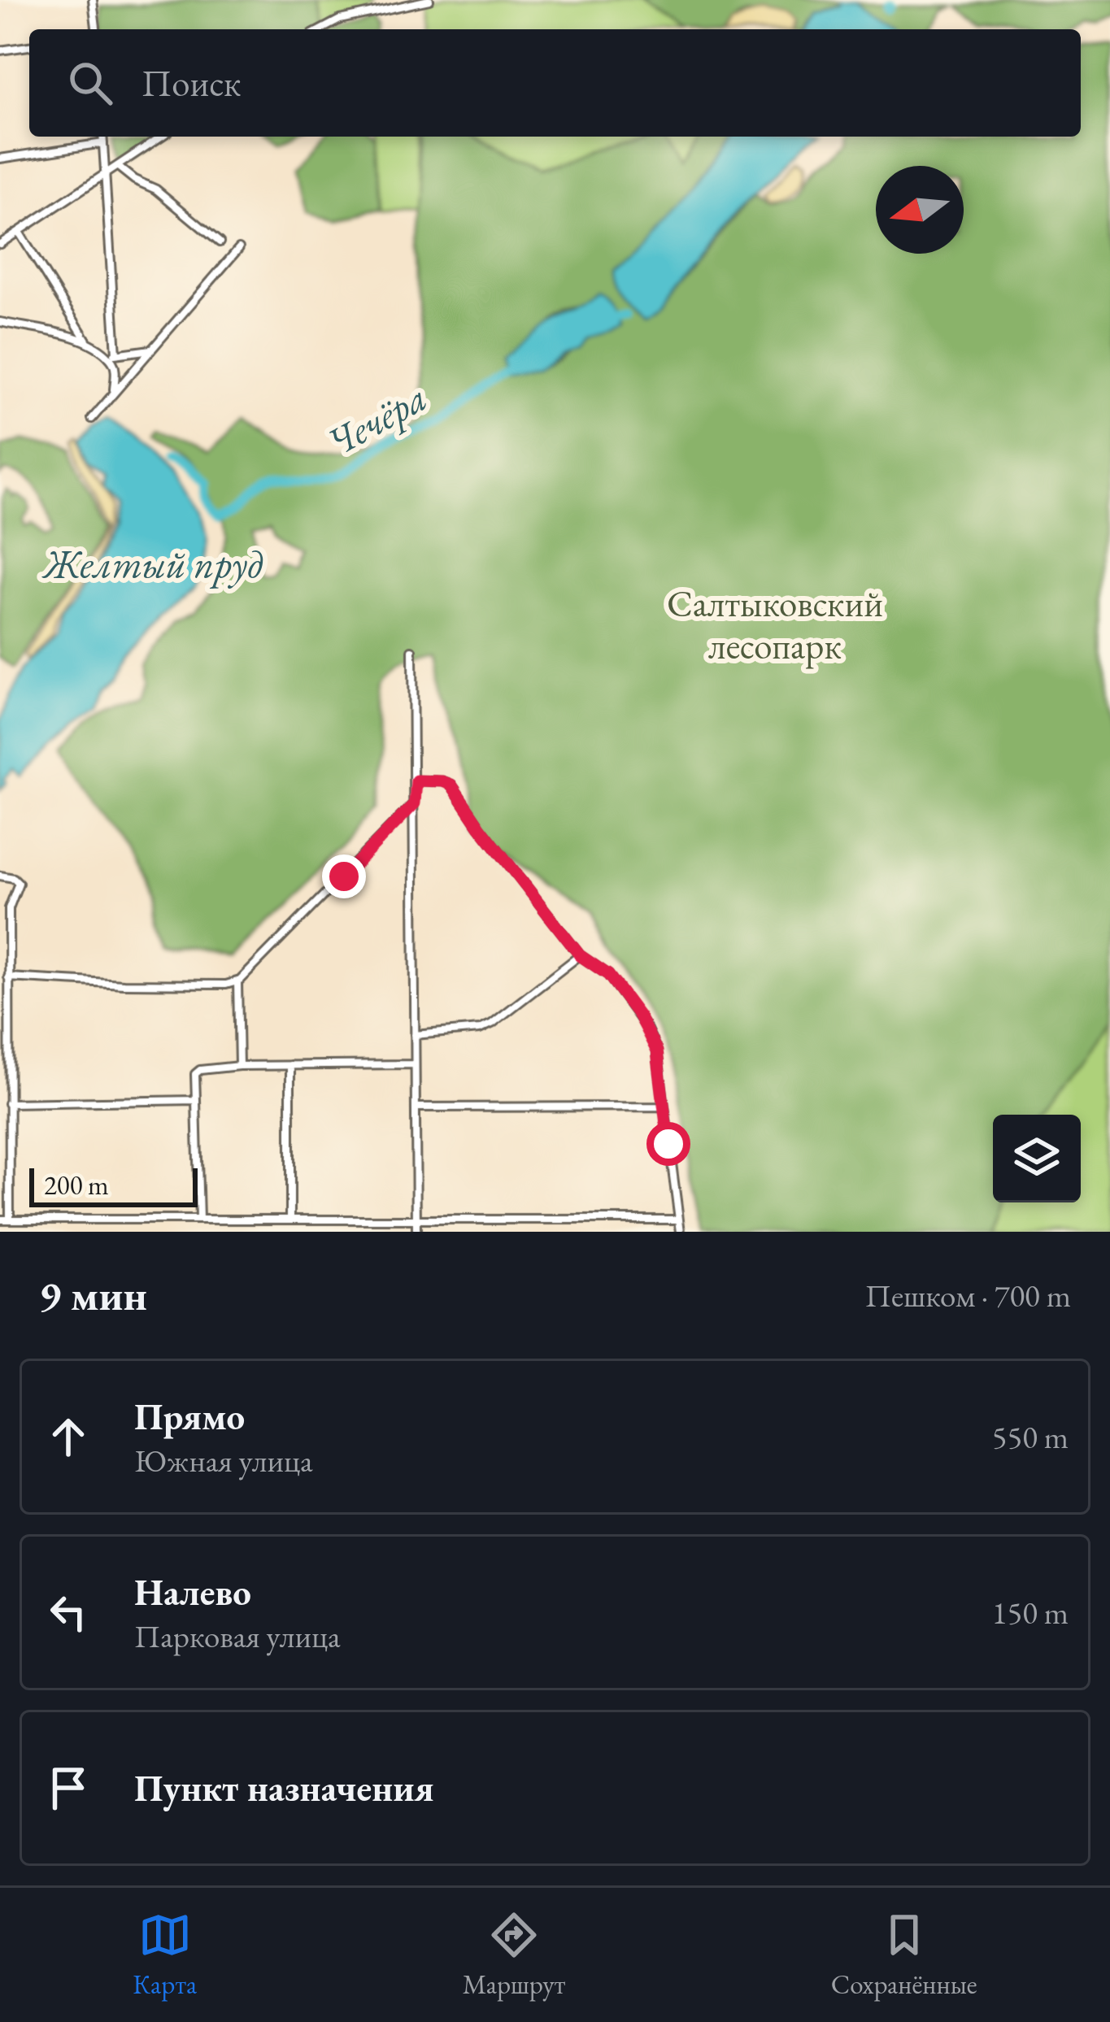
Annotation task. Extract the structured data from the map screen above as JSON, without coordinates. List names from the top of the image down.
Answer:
{
  "water": ["Чечёра", "Желтый пруд"],
  "parks": ["Салтыковский лесопарк"],
  "scale_bar": "200 m",
  "north": "left",
  "page": {
    "search": "Поиск",
    "scale": "200 m",
    "heading": ["9 мин", "Пешком · 700 m"],
    "list": [
      ["Прямо", "Южная улица", "550 m"],
      ["Налево", "Парковая улица", "150 m"],
      "Пункт назначения"
    ],
    "nav": ["Карта", "Маршрут", "Сохранённые"]
  }
}
